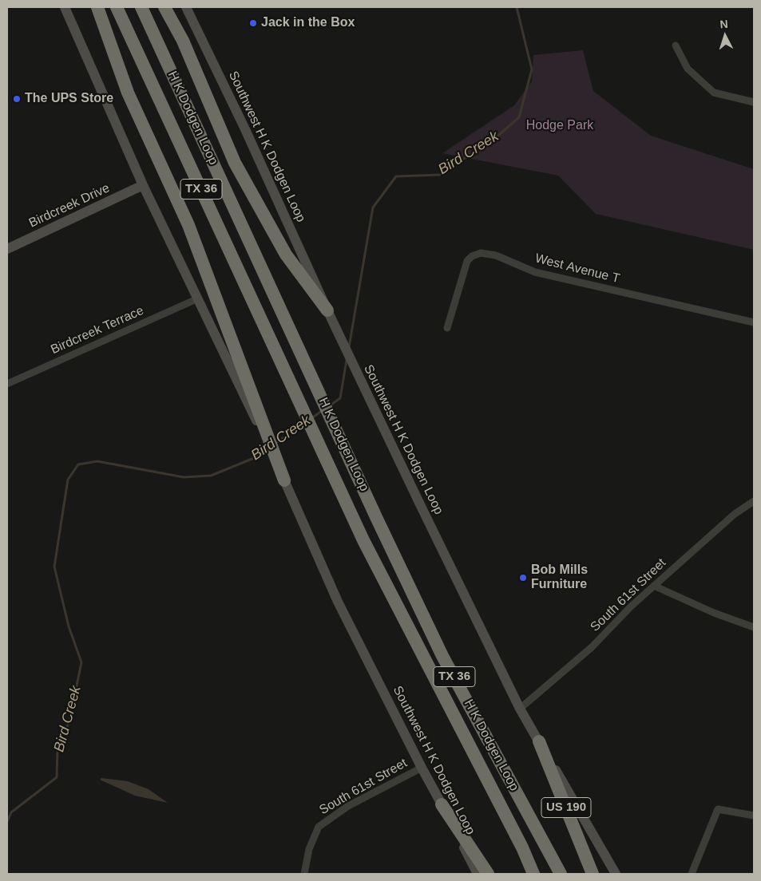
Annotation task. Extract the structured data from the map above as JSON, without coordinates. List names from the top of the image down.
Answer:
{
  "streets": {
    "highway": ["H K Dodgen Loop", "TX 36", "US 190"],
    "main road": ["Southwest H K Dodgen Loop", "Birdcreek Drive"],
    "street": ["West Avenue T", "Birdcreek Terrace", "South 61st Street"]
  },
  "crossings": [
    ["Southwest H K Dodgen Loop", "South 61st Street"],
    ["Southwest H K Dodgen Loop", "US 190"]
  ],
  "water": ["Bird Creek"],
  "parks": ["Hodge Park"],
  "places": ["Jack in the Box", "The UPS Store", "Bob Mills Furniture"],
  "north": "top"
}
